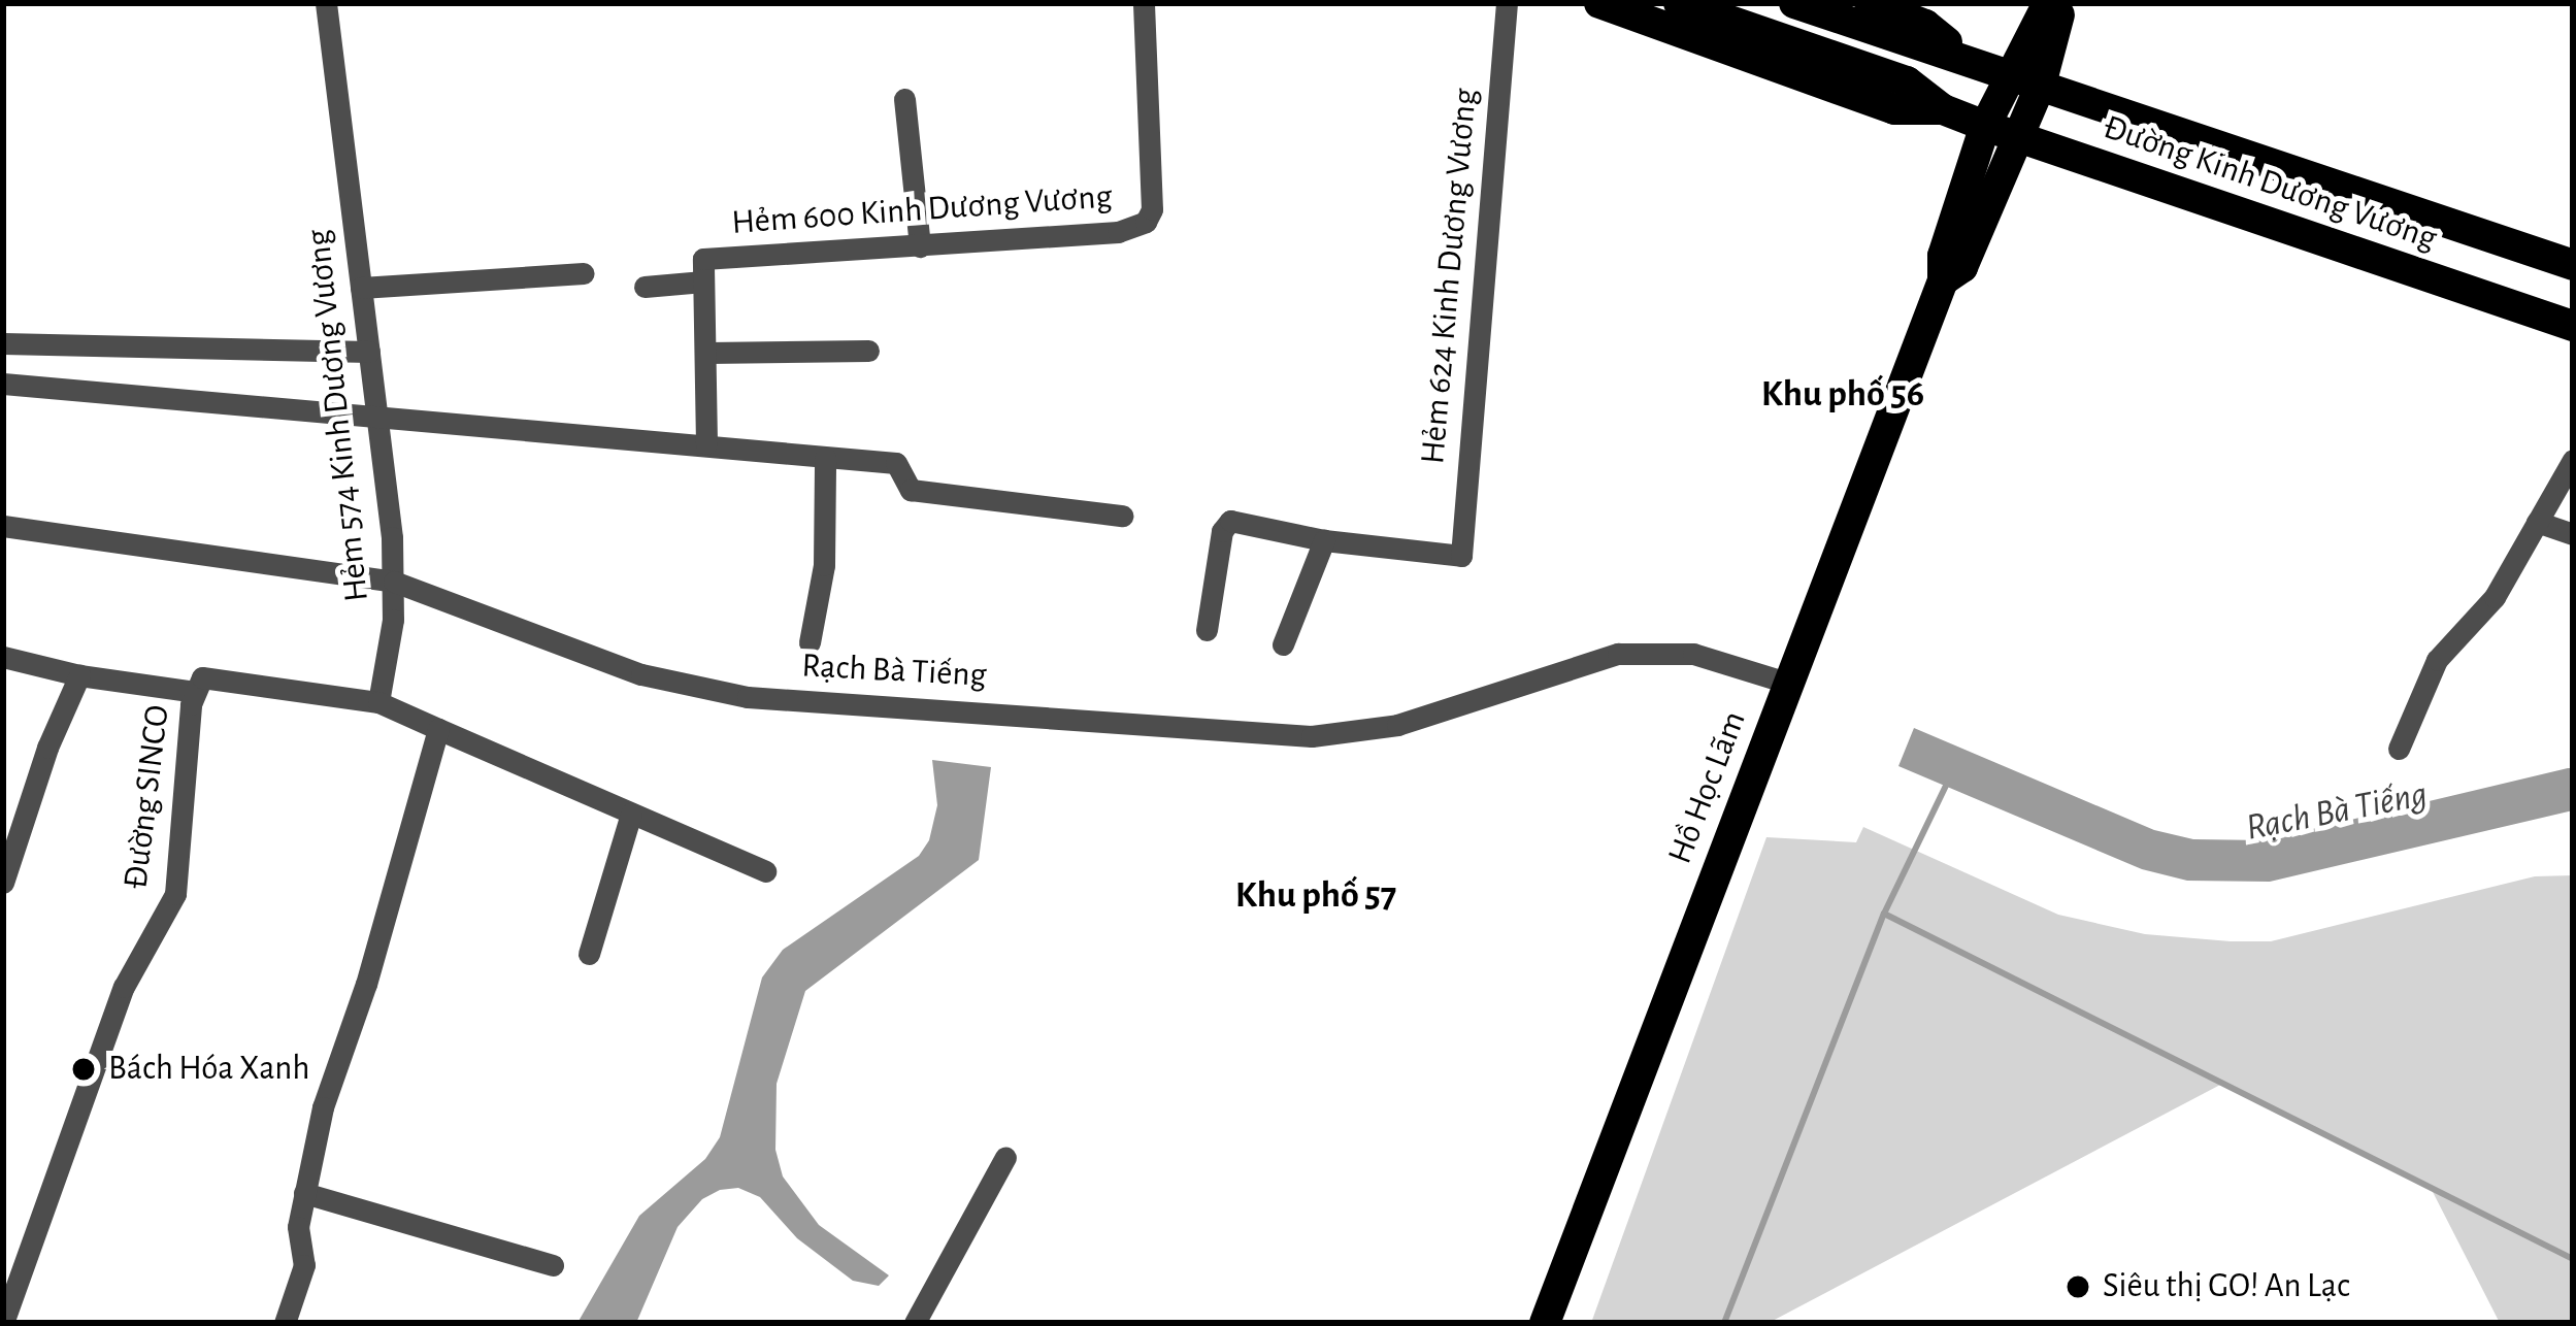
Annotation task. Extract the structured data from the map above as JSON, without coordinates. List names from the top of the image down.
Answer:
{
  "streets": {
    "main road": ["Đường Kinh Dương Vương", "Hồ Học Lãm"],
    "street": [
      "Hẻm 600 Kinh Dương Vương",
      "Hẻm 624 Kinh Dương Vương",
      "Hẻm 574 Kinh Dương Vương",
      "Rạch Bà Tiếng",
      "Đường SINCO"
    ]
  },
  "crossings": [
    ["Đường Kinh Dương Vương", "Hồ Học Lãm"],
    ["Hẻm 574 Kinh Dương Vương", "Rạch Bà Tiếng"],
    ["Rạch Bà Tiếng", "Hồ Học Lãm"]
  ],
  "districts": ["Khu phố 56", "Khu phố 57"],
  "water": ["Rạch Bà Tiếng"],
  "places": ["Bách Hóa Xanh", "Siêu thị GO! An Lạc"]
}
